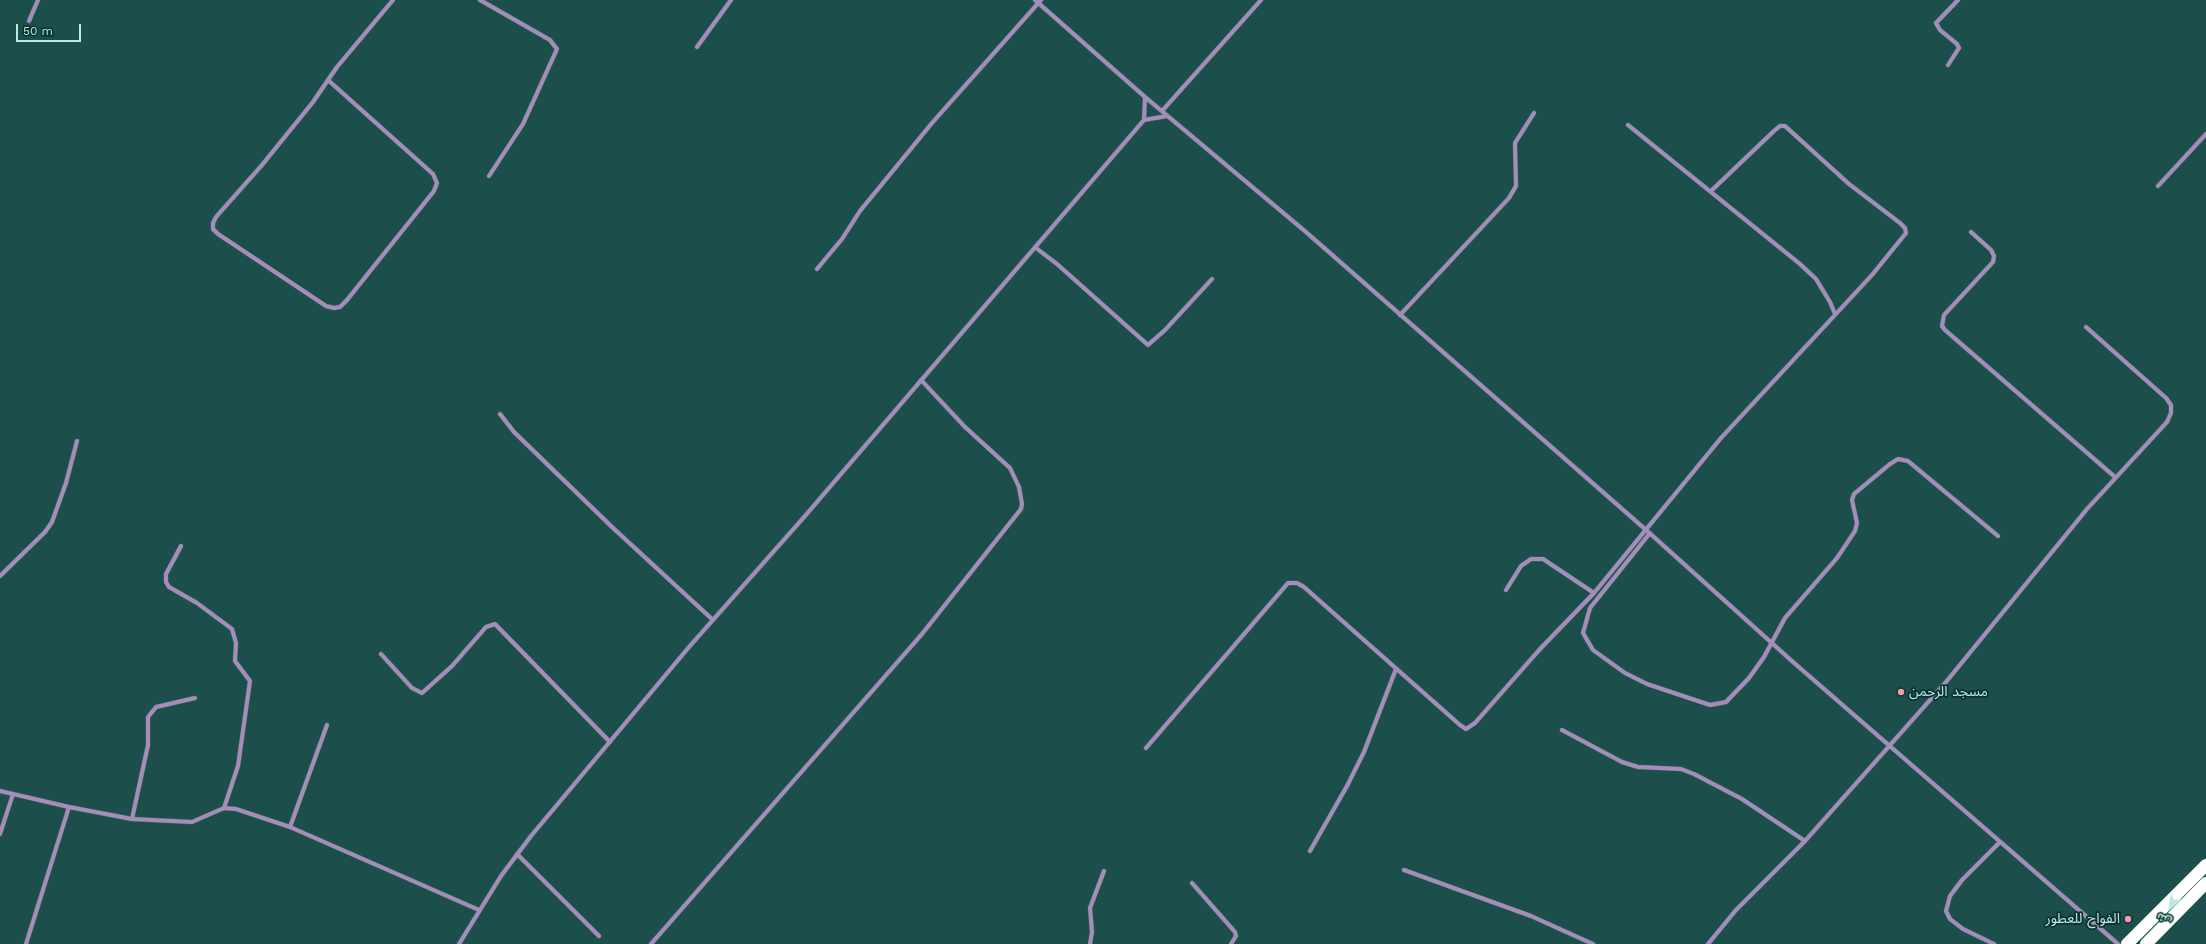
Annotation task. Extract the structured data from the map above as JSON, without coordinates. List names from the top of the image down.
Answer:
{
  "places": ["مسجد الرحمن", "الفواح للعطور"],
  "scale_bar": "50 m",
  "north": "bottom left"
}
